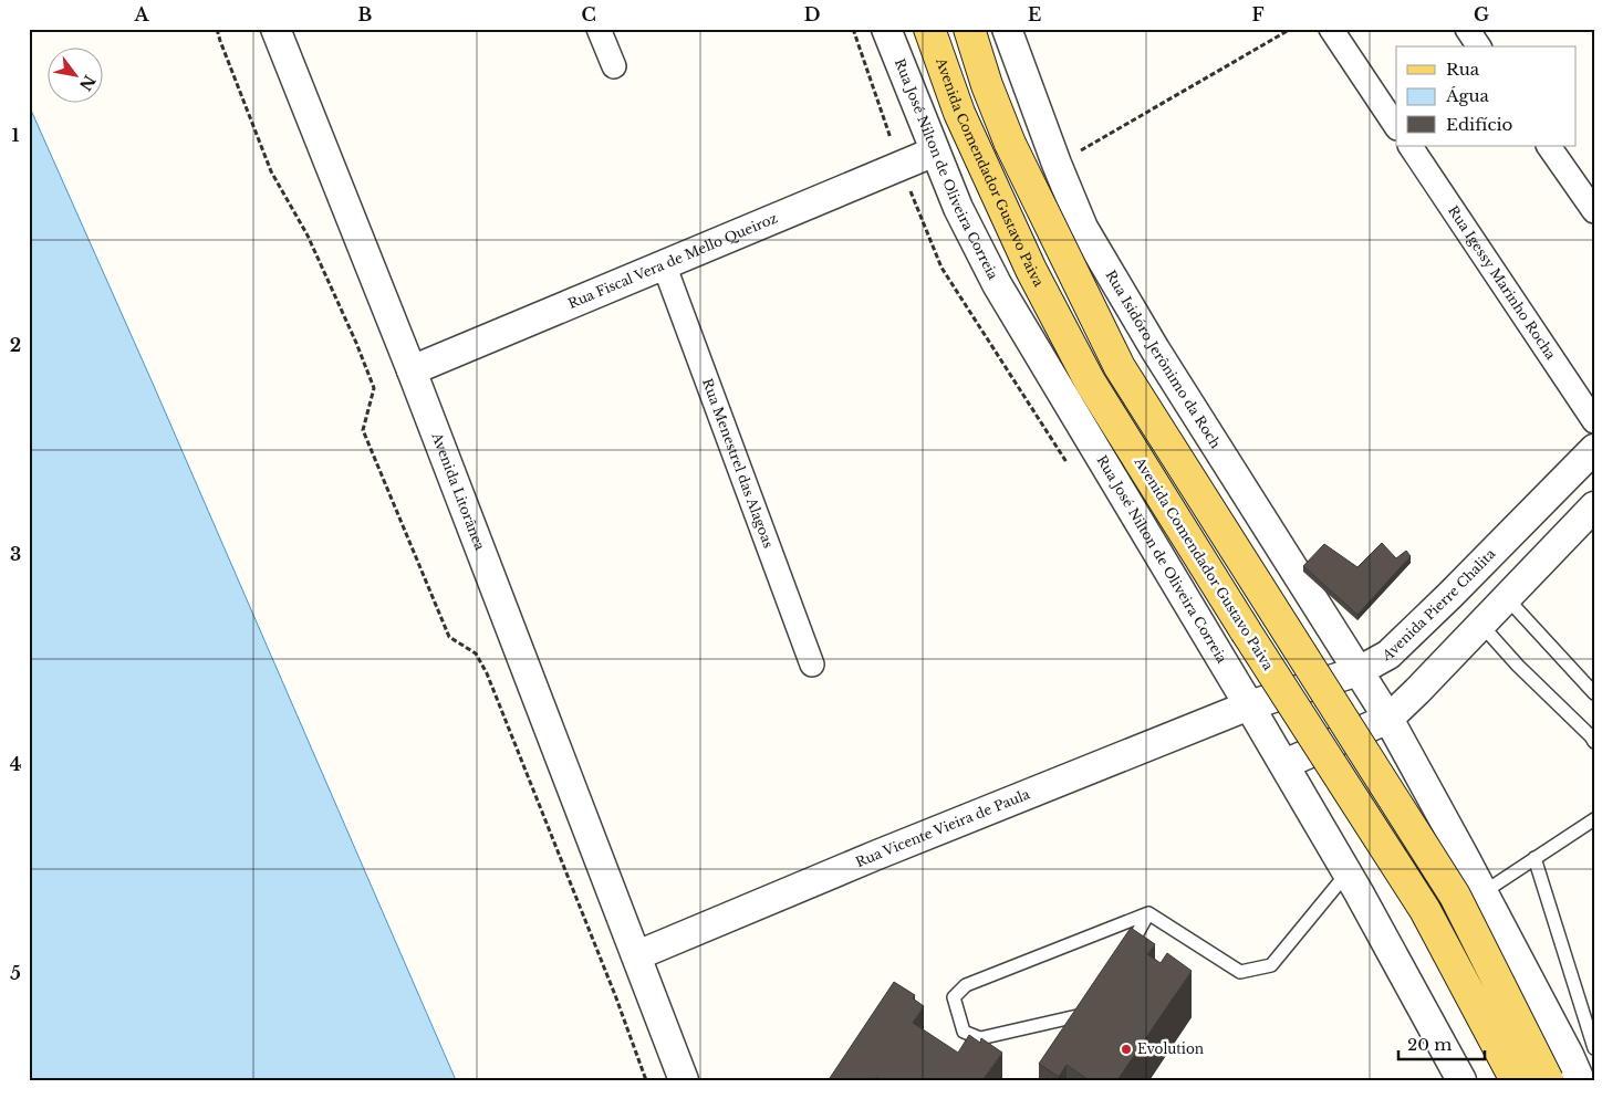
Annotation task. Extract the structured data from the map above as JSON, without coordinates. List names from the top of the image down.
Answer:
{
  "streets": {
    "main road": ["Avenida Comendador Gustavo Paiva"],
    "street": [
      "Rua José Nilton de Oliveira Correia",
      "Rua Fiscal Vera de Mello Queiroz",
      "Rua Igessy Marinho Rocha",
      "Rua Isidóro Jerônimo da Roch",
      "Rua Menestrel das Alagoas",
      "Avenida Litorânea",
      "Avenida Pierre Chalita",
      "Rua Vicente Vieira de Paula"
    ]
  },
  "crossings": [
    ["Rua José Nilton de Oliveira Correia", "Rua Fiscal Vera de Mello Queiroz"],
    ["Rua José Nilton de Oliveira Correia", "Avenida Pierre Chalita"],
    ["Rua José Nilton de Oliveira Correia", "Rua Vicente Vieira de Paula"],
    ["Rua Fiscal Vera de Mello Queiroz", "Rua Menestrel das Alagoas"],
    ["Rua Fiscal Vera de Mello Queiroz", "Avenida Litorânea"],
    ["Rua Isidóro Jerônimo da Roch", "Avenida Pierre Chalita"],
    ["Avenida Litorânea", "Rua Vicente Vieira de Paula"],
    ["Avenida Pierre Chalita", "Rua Vicente Vieira de Paula"]
  ],
  "places": ["Evolution"],
  "legend": ["Rua", "Água", "Edifício"],
  "scale_bar": "20 m",
  "north": "bottom right",
  "grid": {
    "columns": [
      "A",
      "B",
      "C",
      "D",
      "E",
      "F",
      "G"
    ],
    "rows": [
      "1",
      "2",
      "3",
      "4",
      "5"
    ]
  }
}
